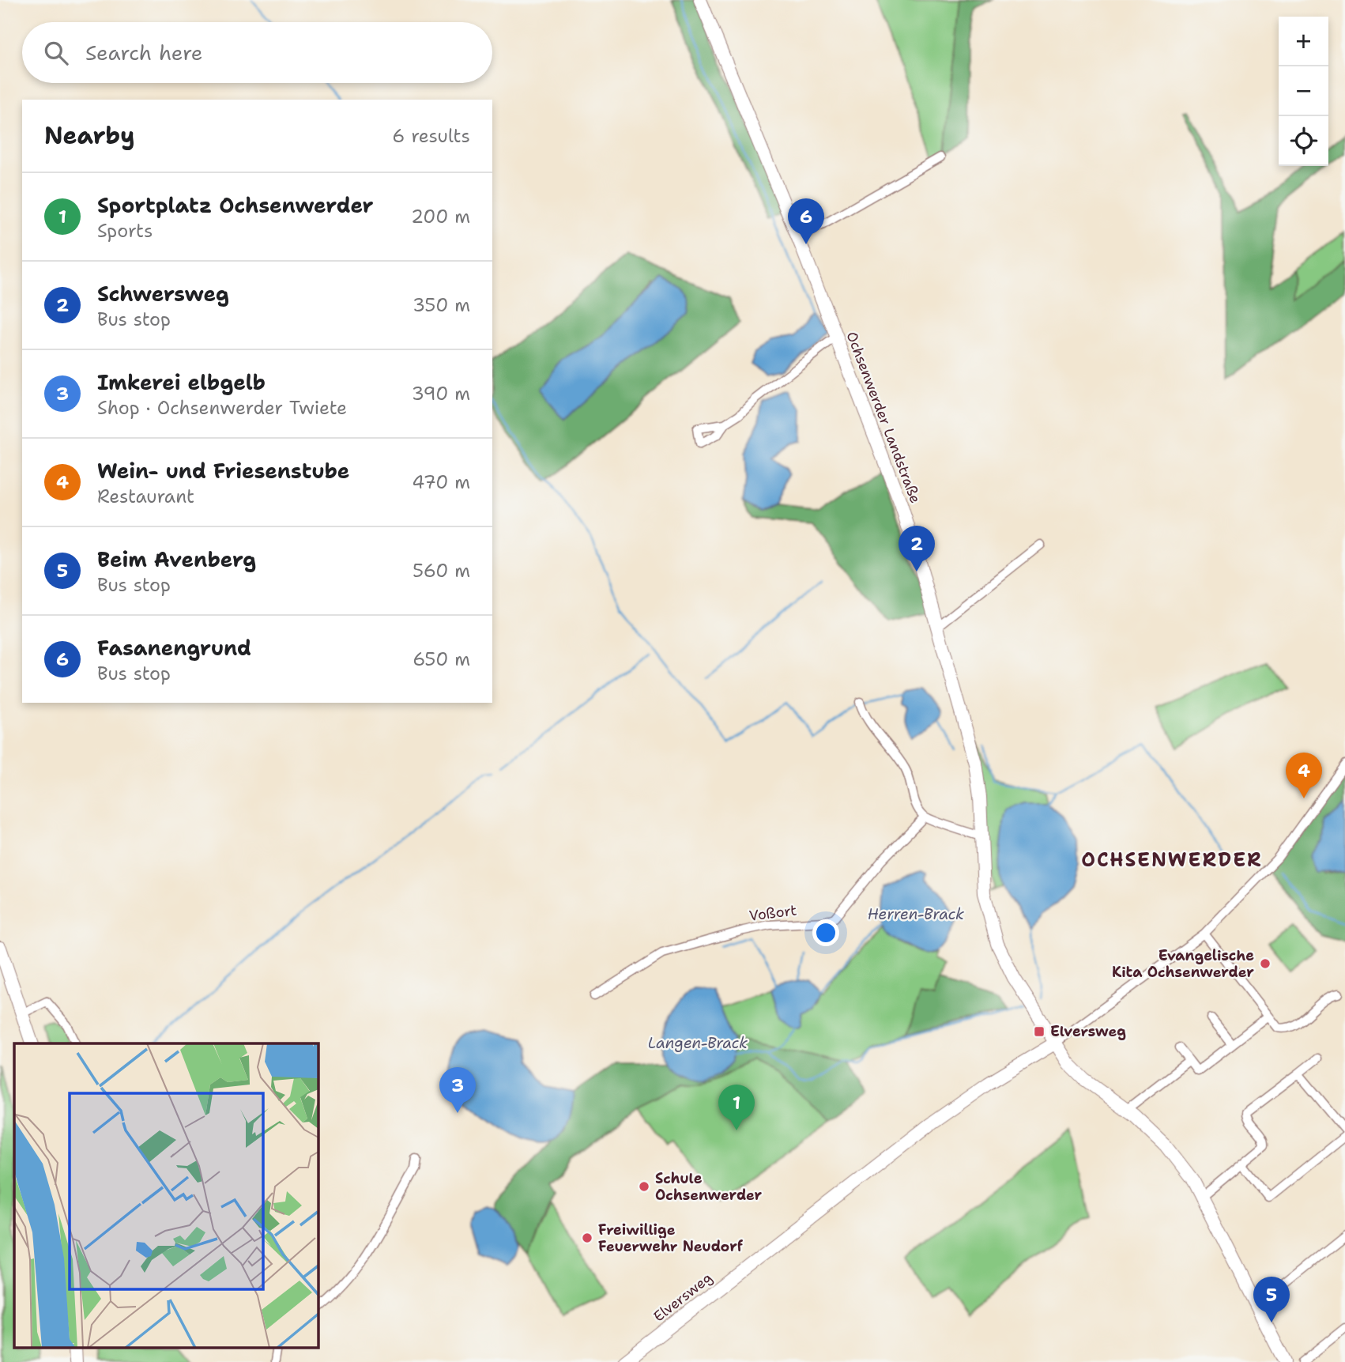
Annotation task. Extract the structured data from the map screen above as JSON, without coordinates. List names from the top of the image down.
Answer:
{
  "streets": {
    "street": ["Ochsenwerder Landstraße", "Voßort", "Elversweg"]
  },
  "crossings": [
    ["Ochsenwerder Landstraße", "Elversweg"]
  ],
  "districts": ["OCHSENWERDER"],
  "water": ["Herren-Brack", "Langen-Brack"],
  "places": {
    "other": ["Evangelische Kita Ochsenwerder", "Schule Ochsenwerder", "Freiwillige Feuerwehr Neudorf"],
    "transit": ["Elversweg"]
  },
  "page": {
    "map_buttons": ["+", "−"],
    "search": "Search here",
    "heading": ["Nearby", "6 results"],
    "list": [
      {
        "mark": "1",
        "name": "Sportplatz Ochsenwerder",
        "note": "Sports",
        "value": "200 m"
      },
      {
        "mark": "2",
        "name": "Schwersweg",
        "note": "Bus stop",
        "value": "350 m"
      },
      {
        "mark": "3",
        "name": "Imkerei elbgelb",
        "note": "Shop · Ochsenwerder Twiete",
        "value": "390 m"
      },
      {
        "mark": "4",
        "name": "Wein- und Friesenstube",
        "note": "Restaurant",
        "value": "470 m"
      },
      {
        "mark": "5",
        "name": "Beim Avenberg",
        "note": "Bus stop",
        "value": "560 m"
      },
      {
        "mark": "6",
        "name": "Fasanengrund",
        "note": "Bus stop",
        "value": "650 m"
      }
    ],
    "pins": [
      "6",
      "2",
      "4",
      "3",
      "1",
      "5"
    ]
  }
}
